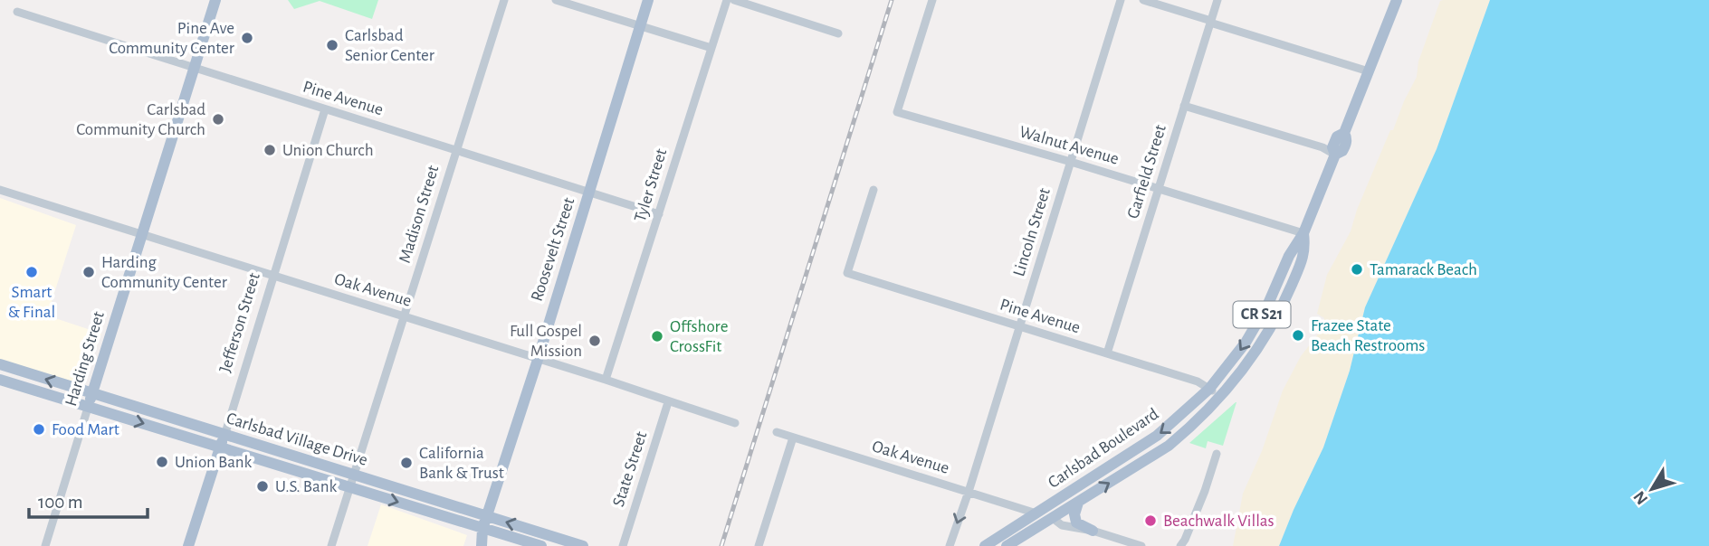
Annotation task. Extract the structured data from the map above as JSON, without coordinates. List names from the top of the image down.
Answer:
{
  "streets": {
    "main road": [
      "Roosevelt Street",
      "CR S21",
      "Jefferson Street",
      "Harding Street",
      "Carlsbad Village Drive",
      "Carlsbad Boulevard"
    ],
    "street": [
      "Pine Avenue",
      "Walnut Avenue",
      "Garfield Street",
      "Tyler Street",
      "Madison Street",
      "Lincoln Street",
      "Oak Avenue",
      "State Street"
    ]
  },
  "crossings": [
    ["Pine Avenue", "Garfield Street"],
    ["Pine Avenue", "Tyler Street"],
    ["Pine Avenue", "Madison Street"],
    ["Pine Avenue", "Lincoln Street"],
    ["Pine Avenue", "Roosevelt Street"],
    ["Pine Avenue", "Jefferson Street"],
    ["Pine Avenue", "Harding Street"],
    ["Pine Avenue", "Carlsbad Boulevard"],
    ["Walnut Avenue", "Garfield Street"],
    ["Walnut Avenue", "Lincoln Street"],
    ["Walnut Avenue", "Carlsbad Boulevard"],
    ["Tyler Street", "Oak Avenue"],
    ["Madison Street", "Oak Avenue"],
    ["Madison Street", "Carlsbad Village Drive"],
    ["Lincoln Street", "Oak Avenue"],
    ["Roosevelt Street", "Oak Avenue"],
    ["Roosevelt Street", "Carlsbad Village Drive"],
    ["Oak Avenue", "Jefferson Street"],
    ["Oak Avenue", "Harding Street"],
    ["Oak Avenue", "Carlsbad Boulevard"],
    ["Oak Avenue", "State Street"],
    ["Jefferson Street", "Carlsbad Village Drive"],
    ["Harding Street", "Carlsbad Village Drive"]
  ],
  "places": [
    "Pine Ave Community Center",
    "Carlsbad Senior Center",
    "Carlsbad Community Church",
    "Union Church",
    "Tamarack Beach",
    "Smart & Final",
    "Harding Community Center",
    "Frazee State Beach Restrooms",
    "Offshore CrossFit",
    "Full Gospel Mission",
    "Food Mart",
    "Union Bank",
    "California Bank & Trust",
    "U.S. Bank",
    "Beachwalk Villas"
  ],
  "scale_bar": "100 m",
  "north": "bottom left"
}
